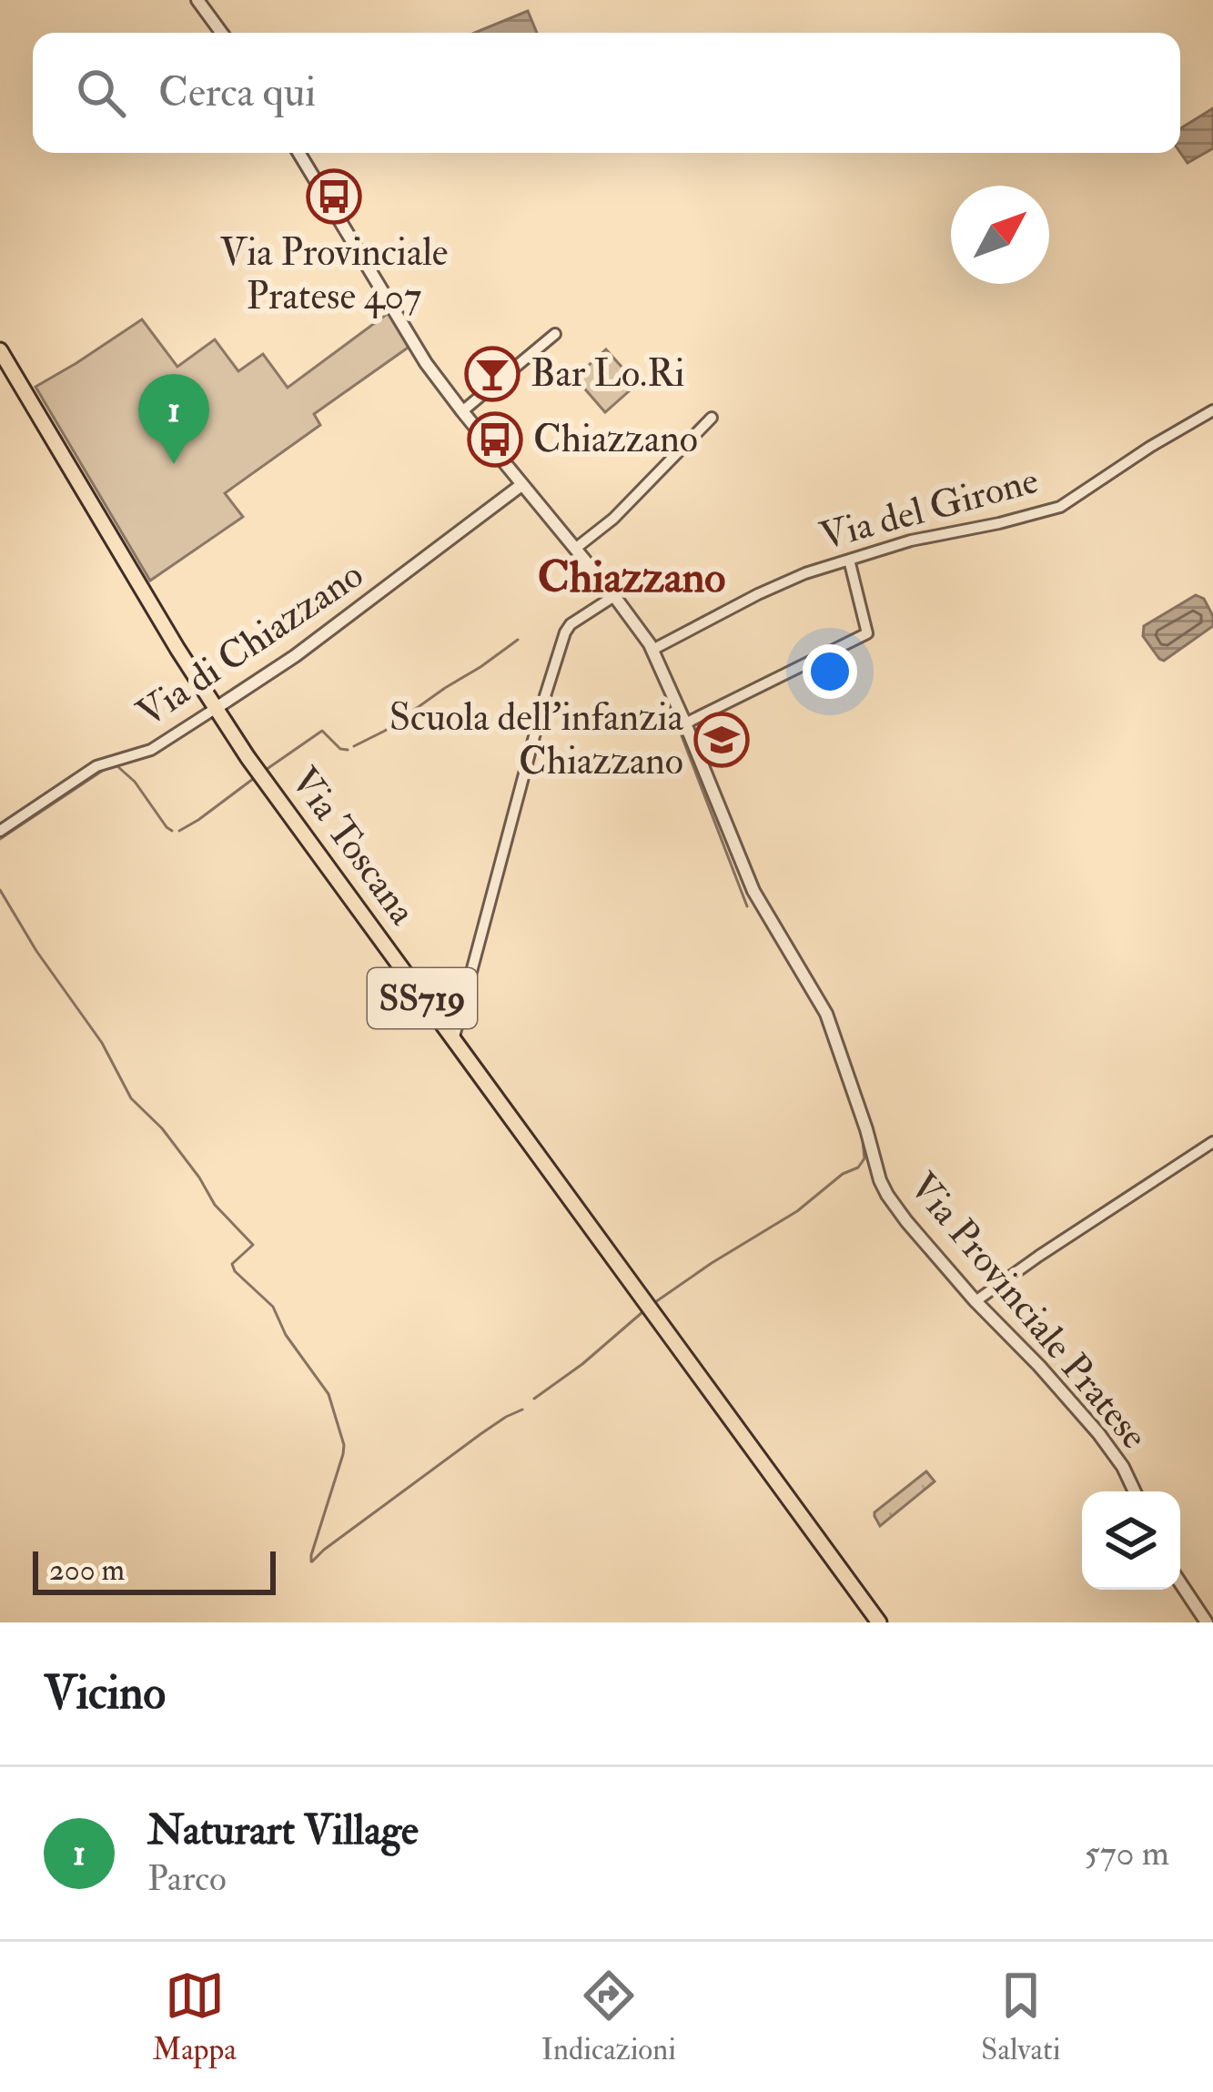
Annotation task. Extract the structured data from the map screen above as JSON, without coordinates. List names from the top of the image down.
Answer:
{
  "streets": {
    "main road": ["Via Toscana", "SS719"],
    "street": ["Via del Girone", "Via di Chiazzano", "Via Provinciale Pratese"]
  },
  "crossings": [
    ["Via del Girone", "Via Provinciale Pratese"],
    ["Via di Chiazzano", "Via Toscana"],
    ["Via di Chiazzano", "Via Provinciale Pratese"]
  ],
  "districts": ["Chiazzano"],
  "places": {
    "bus stop": ["Via Provinciale Pratese 407", "Chiazzano"],
    "bar": ["Bar Lo.Ri"],
    "school or university": ["Scuola dell'infanzia Chiazzano"]
  },
  "scale_bar": "200 m",
  "north": "top right",
  "page": {
    "search": "Cerca qui",
    "pins": "1",
    "scale": "200 m",
    "heading": "Vicino",
    "list": [
      {
        "mark": "1",
        "name": "Naturart Village",
        "note": "Parco",
        "value": "570 m"
      }
    ],
    "nav": ["Mappa", "Indicazioni", "Salvati"]
  }
}
